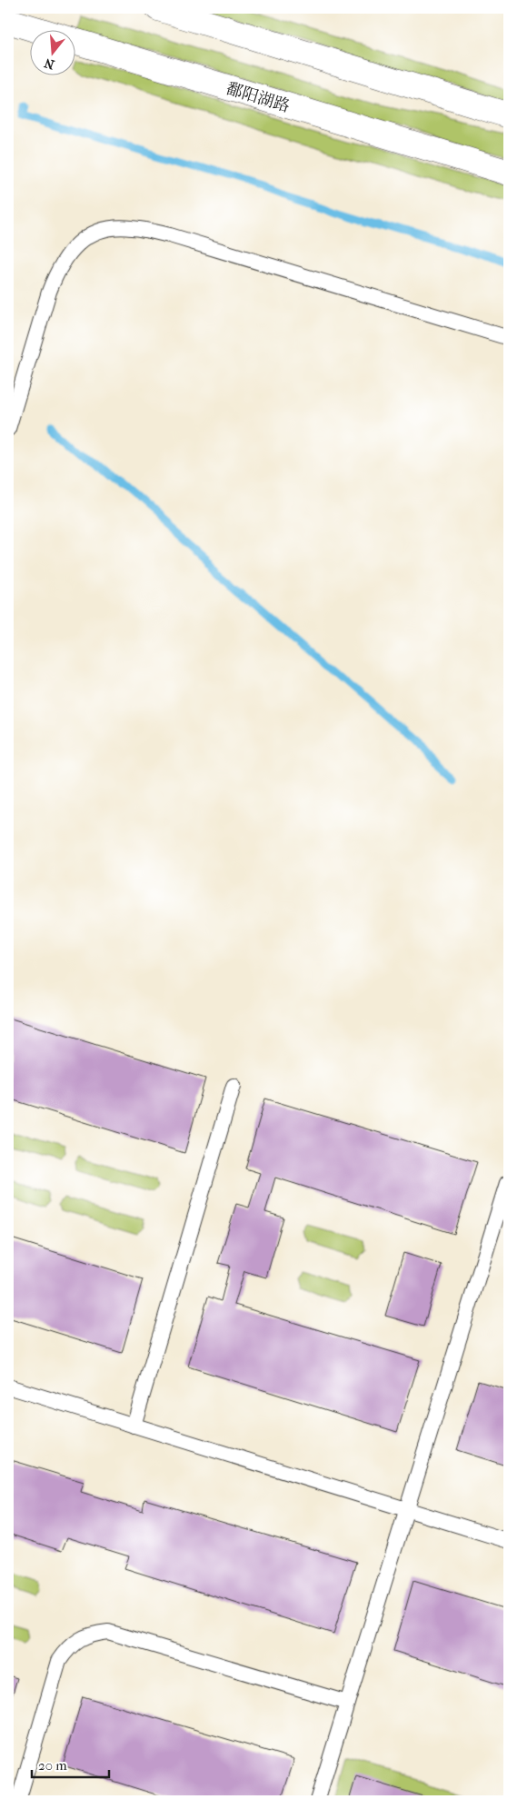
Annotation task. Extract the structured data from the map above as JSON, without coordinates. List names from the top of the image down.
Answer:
{
  "streets": {
    "main road": ["鄱阳湖路"]
  },
  "scale_bar": "20 m",
  "north": "bottom"
}
